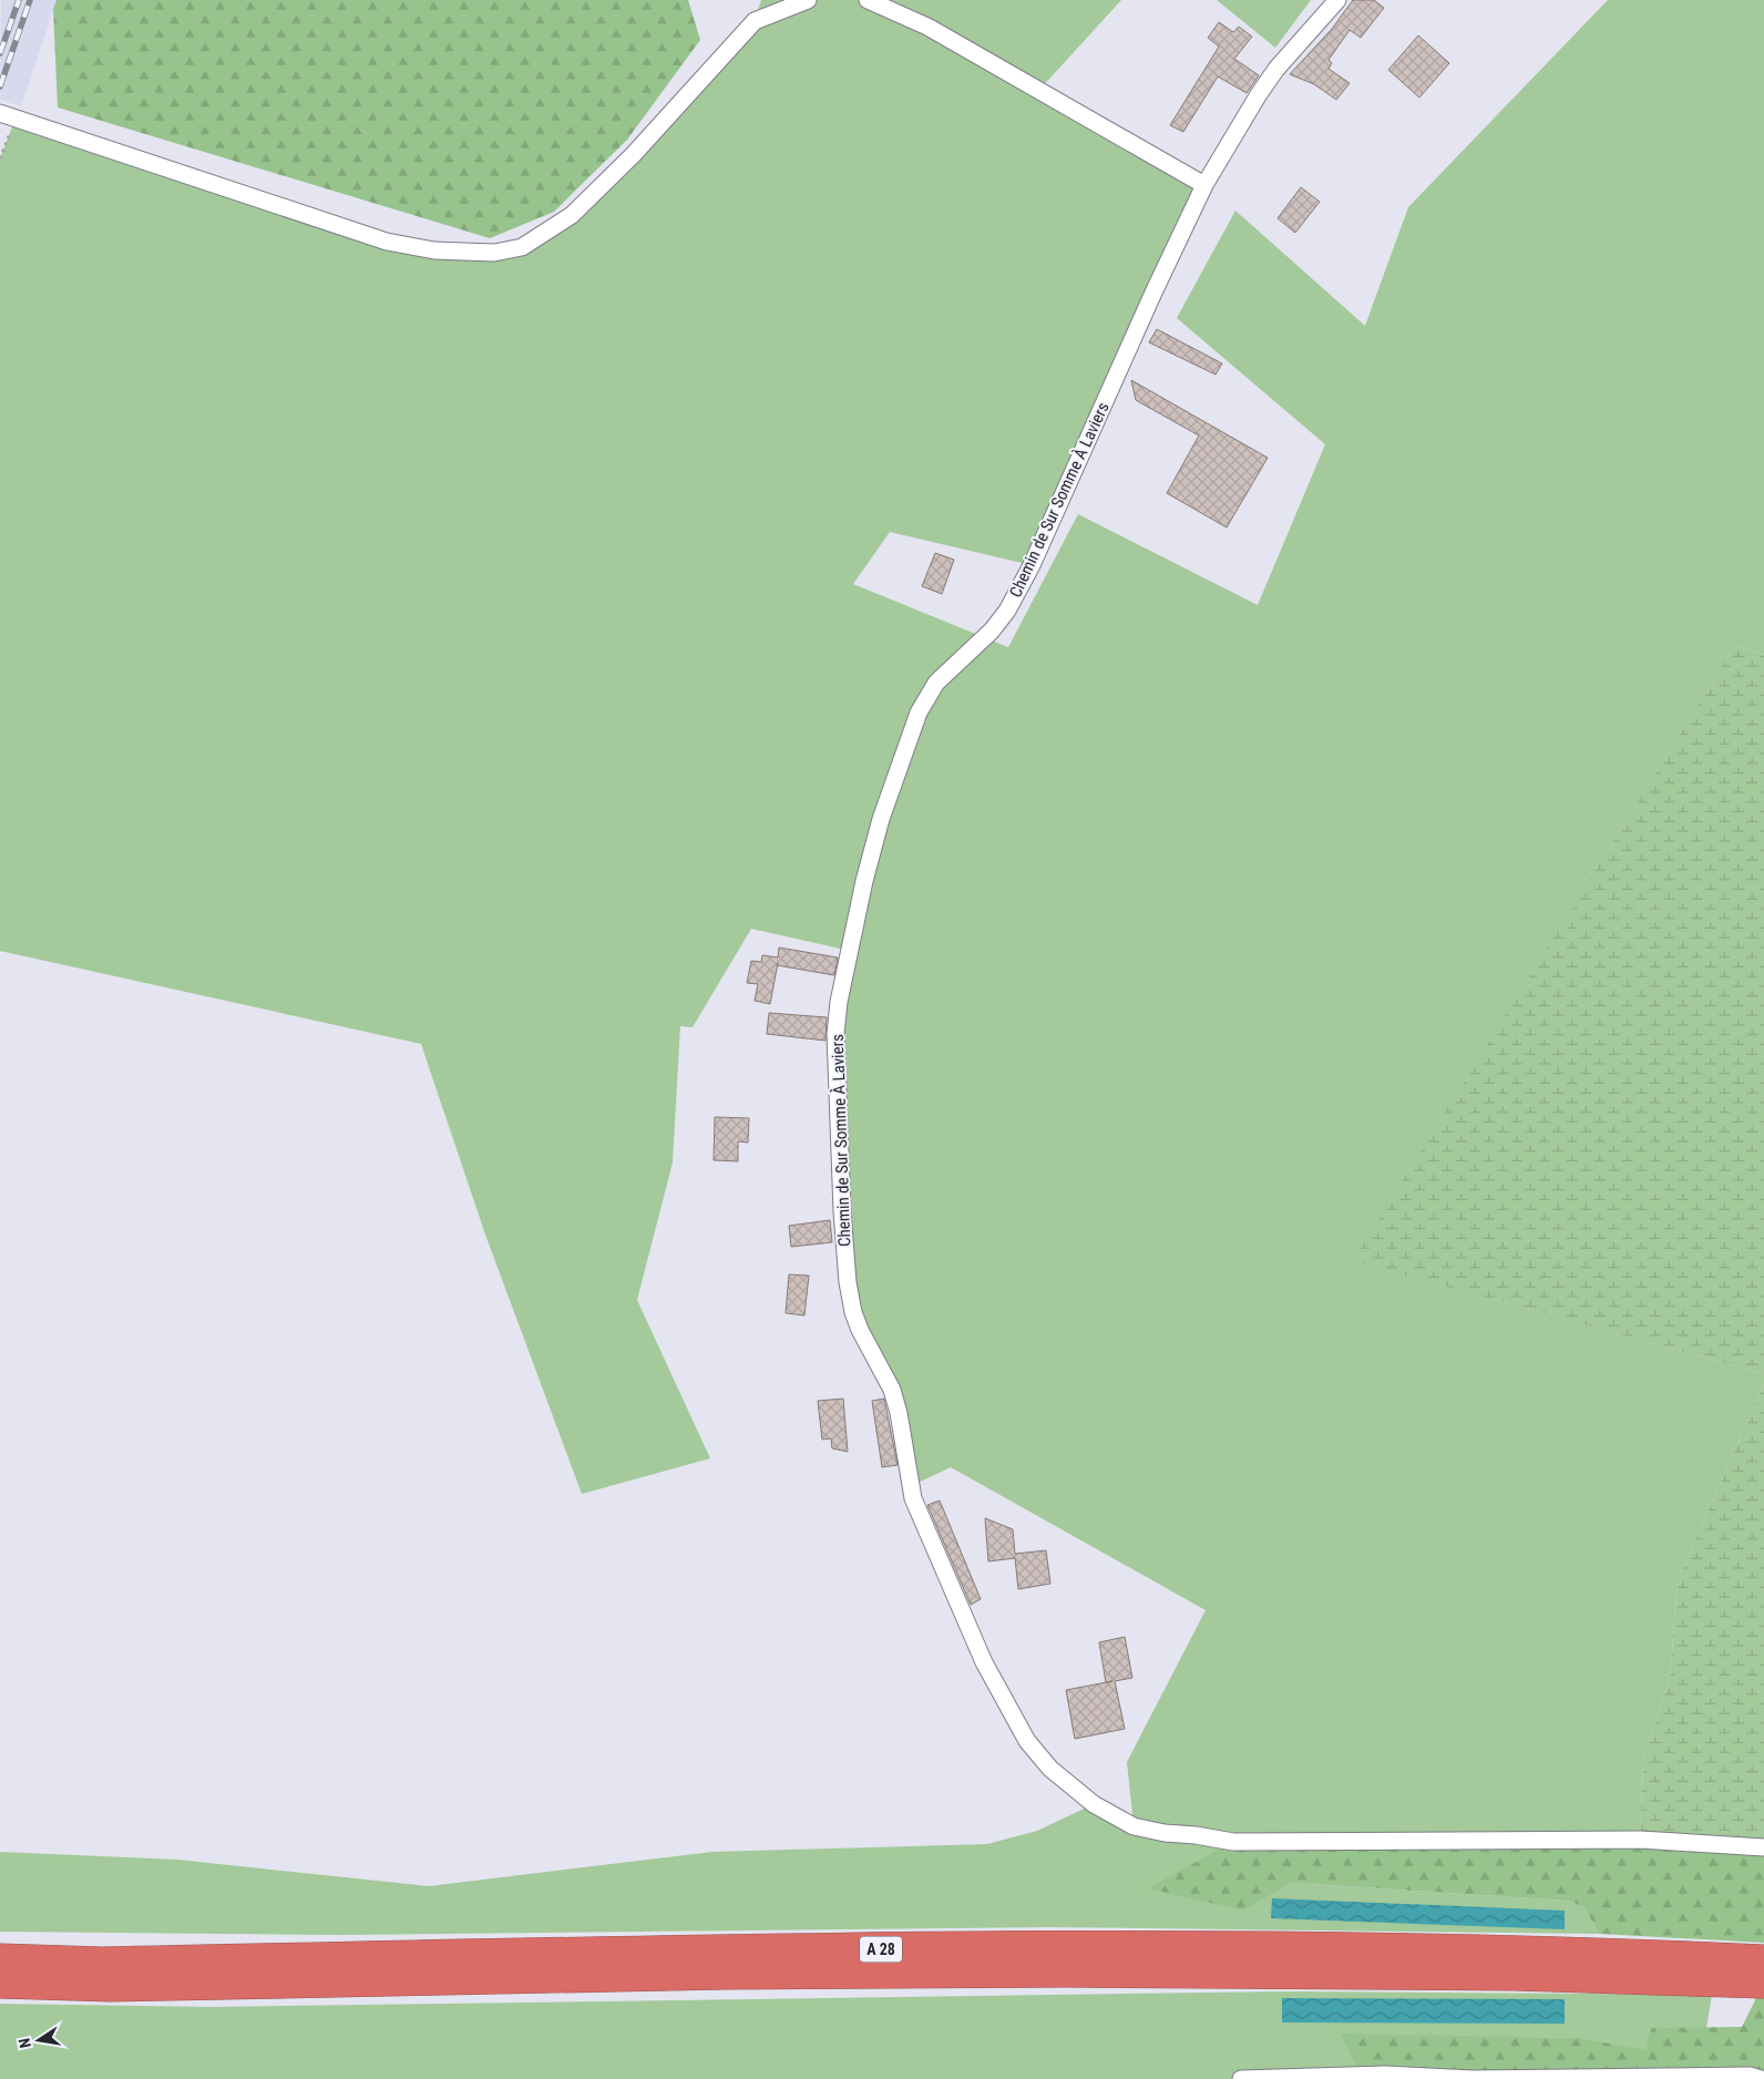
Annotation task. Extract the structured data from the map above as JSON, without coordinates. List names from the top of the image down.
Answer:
{
  "streets": {
    "highway": ["A 28"],
    "street": ["Chemin de Sur Somme À Laviers"]
  },
  "north": "left"
}
